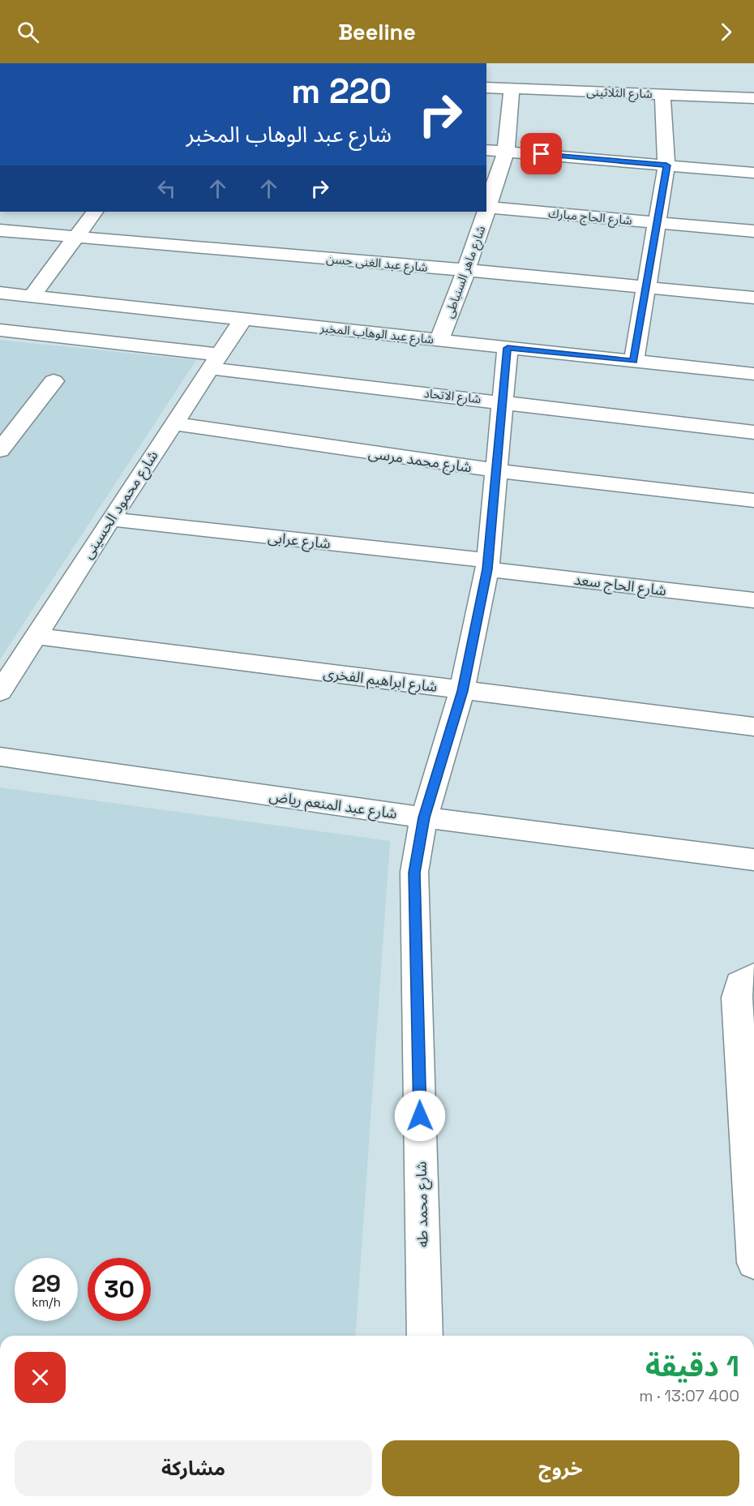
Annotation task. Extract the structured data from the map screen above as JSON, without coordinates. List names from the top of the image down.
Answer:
{
  "streets": {
    "street": [
      "شارع الثلاثينى",
      "شارع الحاج مبارك",
      "شارع عبد الغنى حسن",
      "شارع ماهر السنباطى",
      "شارع عبد الوهاب المخبر",
      "شارع الاتحاد",
      "شارع محمد مرسى",
      "شارع محمود الحسينى",
      "شارع عرابى",
      "شارع الحاج سعد",
      "شارع ابراهيم الفخرى",
      "شارع عبد المنعم رياض",
      "شارع محمد طه"
    ]
  },
  "crossings": [
    ["شارع الثلاثينى", "شارع ماهر السنباطى"],
    ["شارع الحاج مبارك", "شارع ماهر السنباطى"],
    ["شارع عبد الغنى حسن", "شارع ماهر السنباطى"],
    ["شارع ماهر السنباطى", "شارع عبد الوهاب المخبر"],
    ["شارع عبد الوهاب المخبر", "شارع محمود الحسينى"],
    ["شارع عبد الوهاب المخبر", "شارع محمد طه"],
    ["شارع الاتحاد", "شارع محمود الحسينى"],
    ["شارع الاتحاد", "شارع محمد طه"],
    ["شارع محمد مرسى", "شارع محمود الحسينى"],
    ["شارع محمد مرسى", "شارع محمد طه"],
    ["شارع محمود الحسينى", "شارع عرابى"],
    ["شارع محمود الحسينى", "شارع ابراهيم الفخرى"],
    ["شارع عرابى", "شارع الحاج سعد"],
    ["شارع عرابى", "شارع محمد طه"],
    ["شارع الحاج سعد", "شارع محمد طه"],
    ["شارع ابراهيم الفخرى", "شارع محمد طه"],
    ["شارع عبد المنعم رياض", "شارع محمد طه"]
  ],
  "page": {
    "header": "Beeline",
    "turn": ["220 m", "شارع عبد الوهاب المخبر"],
    "speed": "29 km/h",
    "limit": "30",
    "heading": ["1 دقيقة", "400 m · 13:07"],
    "buttons": ["خروج", "مشاركة"]
  }
}
